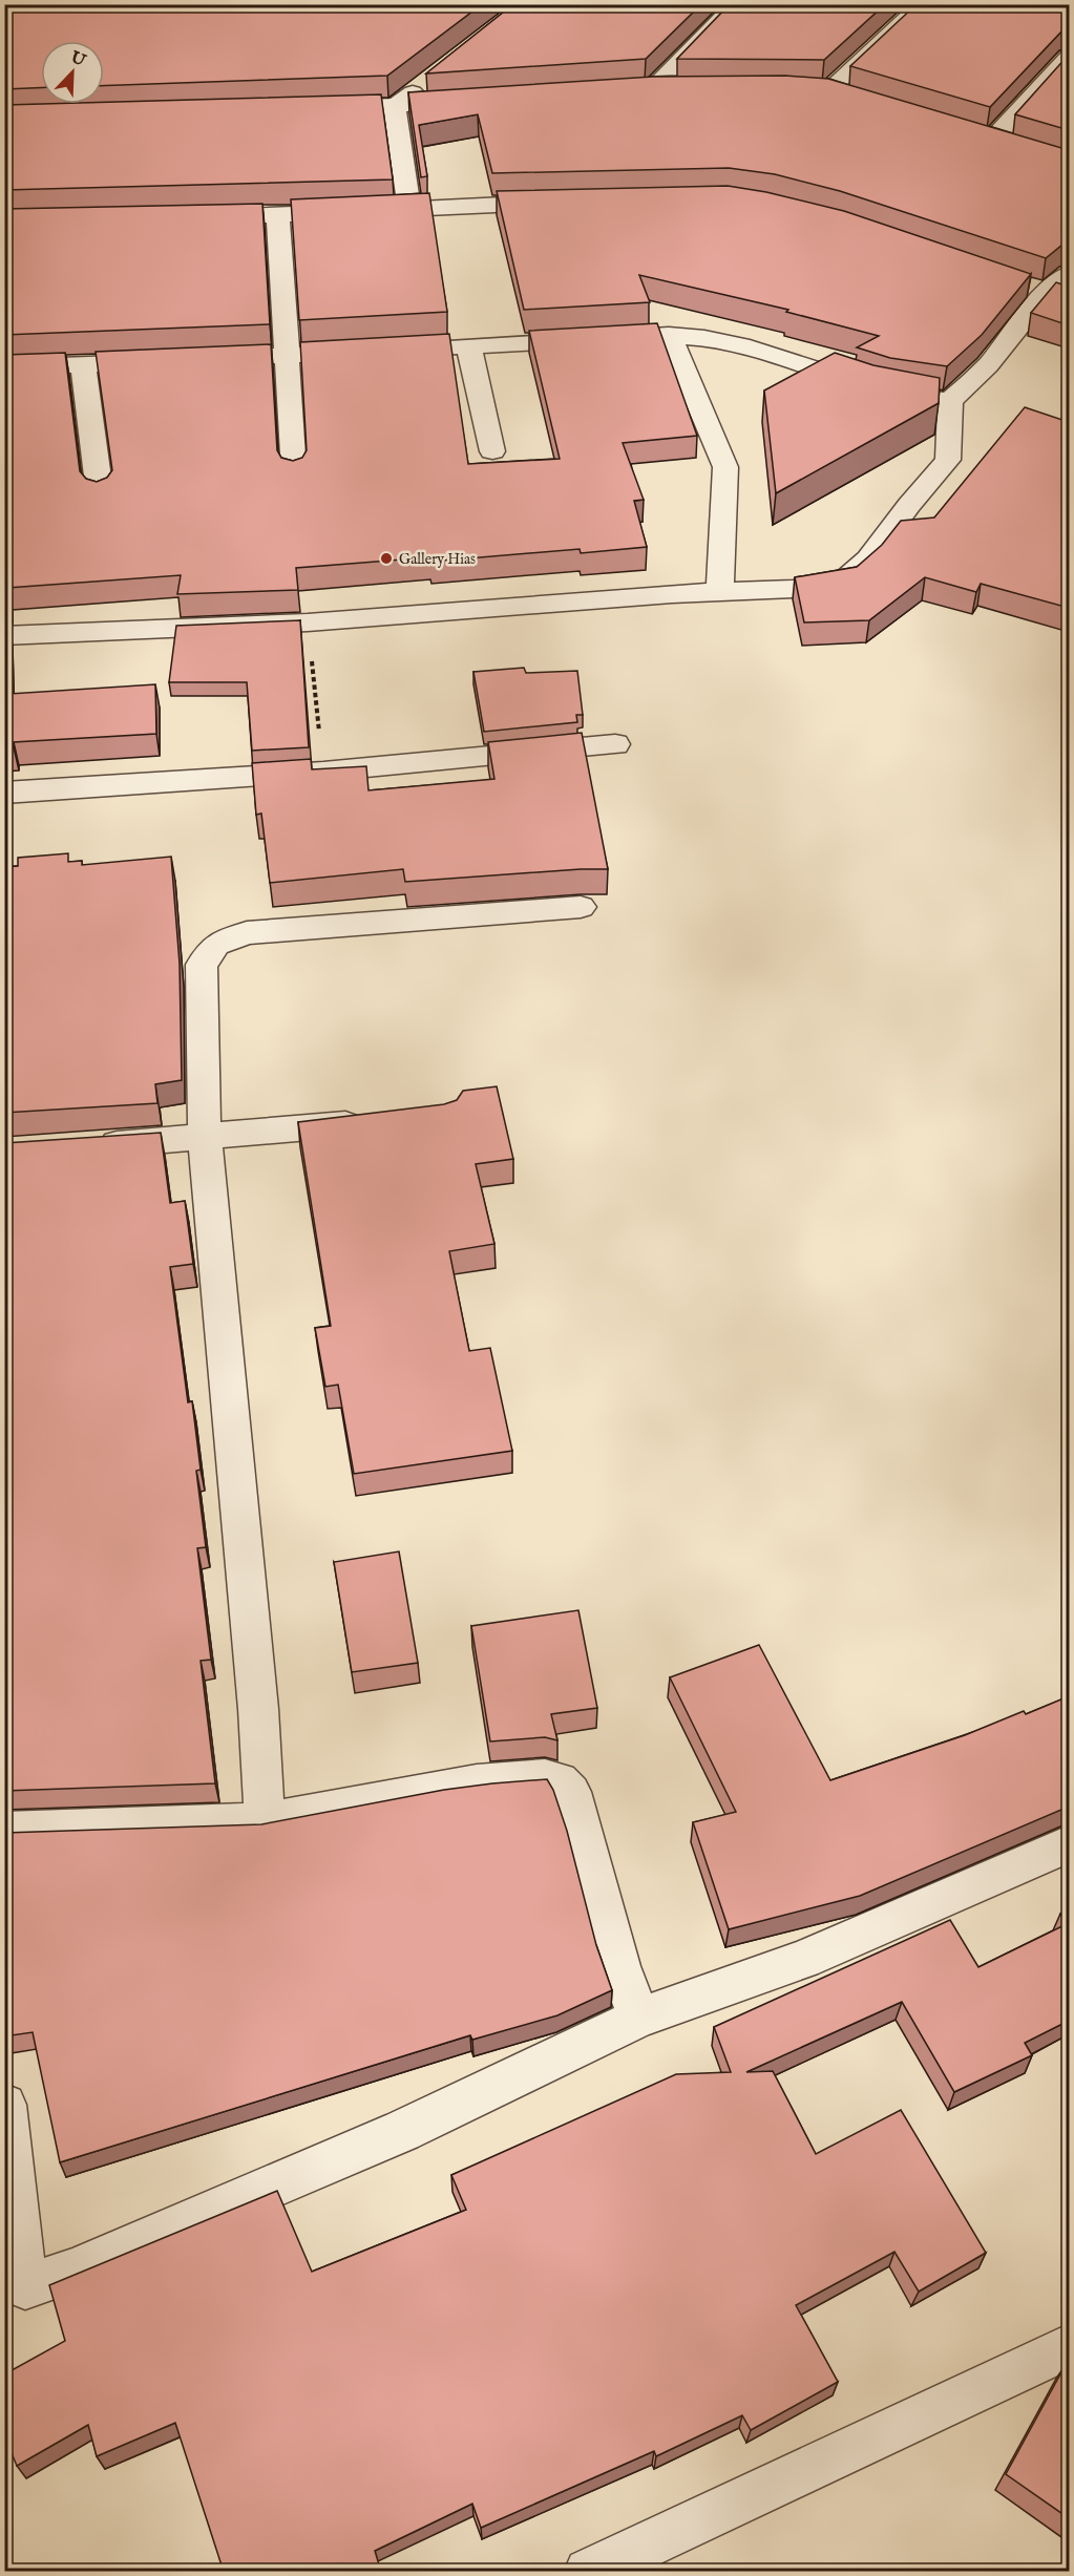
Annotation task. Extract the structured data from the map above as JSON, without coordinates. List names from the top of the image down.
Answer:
{
  "places": ["Gallery Hias"],
  "north": "top right"
}
